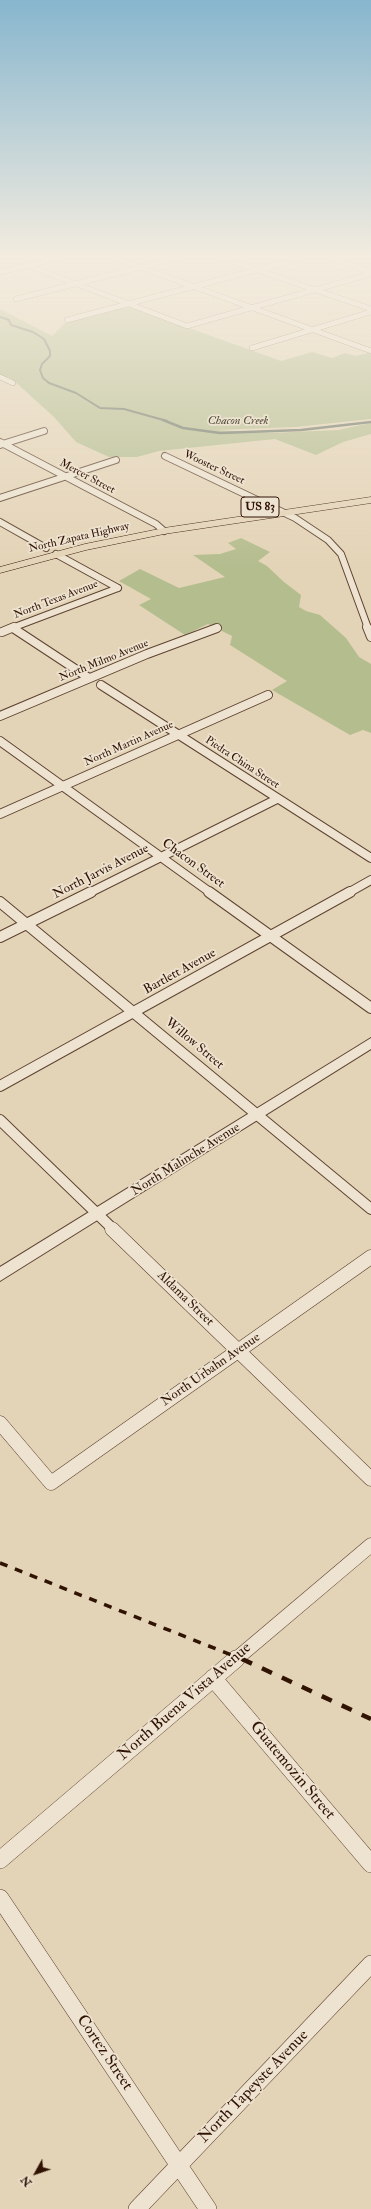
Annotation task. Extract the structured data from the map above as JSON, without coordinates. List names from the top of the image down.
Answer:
{
  "streets": {
    "main road": ["US 83", "North Zapata Highway"],
    "street": [
      "Wooster Street",
      "Mercer Street",
      "North Texas Avenue",
      "North Milmo Avenue",
      "North Martin Avenue",
      "Piedra China Street",
      "Chacon Street",
      "North Jarvis Avenue",
      "Bartlett Avenue",
      "Willow Street",
      "North Malinche Avenue",
      "Aldama Street",
      "North Urbahn Avenue",
      "North Buena Vista Avenue",
      "Guatemozin Street",
      "Cortez Street",
      "North Tapeyste Avenue"
    ]
  },
  "crossings": [
    ["Wooster Street", "US 83"],
    ["Mercer Street", "US 83"],
    ["Mercer Street", "North Zapata Highway"],
    ["US 83", "North Zapata Highway"],
    ["North Zapata Highway", "North Texas Avenue"],
    ["North Martin Avenue", "Piedra China Street"],
    ["North Martin Avenue", "Chacon Street"],
    ["Piedra China Street", "North Jarvis Avenue"],
    ["Chacon Street", "North Jarvis Avenue"],
    ["Chacon Street", "Bartlett Avenue"],
    ["North Jarvis Avenue", "Willow Street"],
    ["Bartlett Avenue", "Willow Street"],
    ["Willow Street", "North Malinche Avenue"],
    ["North Malinche Avenue", "Aldama Street"],
    ["Aldama Street", "North Urbahn Avenue"],
    ["North Buena Vista Avenue", "Guatemozin Street"],
    ["Cortez Street", "North Tapeyste Avenue"]
  ],
  "water": ["Chacon Creek"],
  "north": "bottom left"
}
